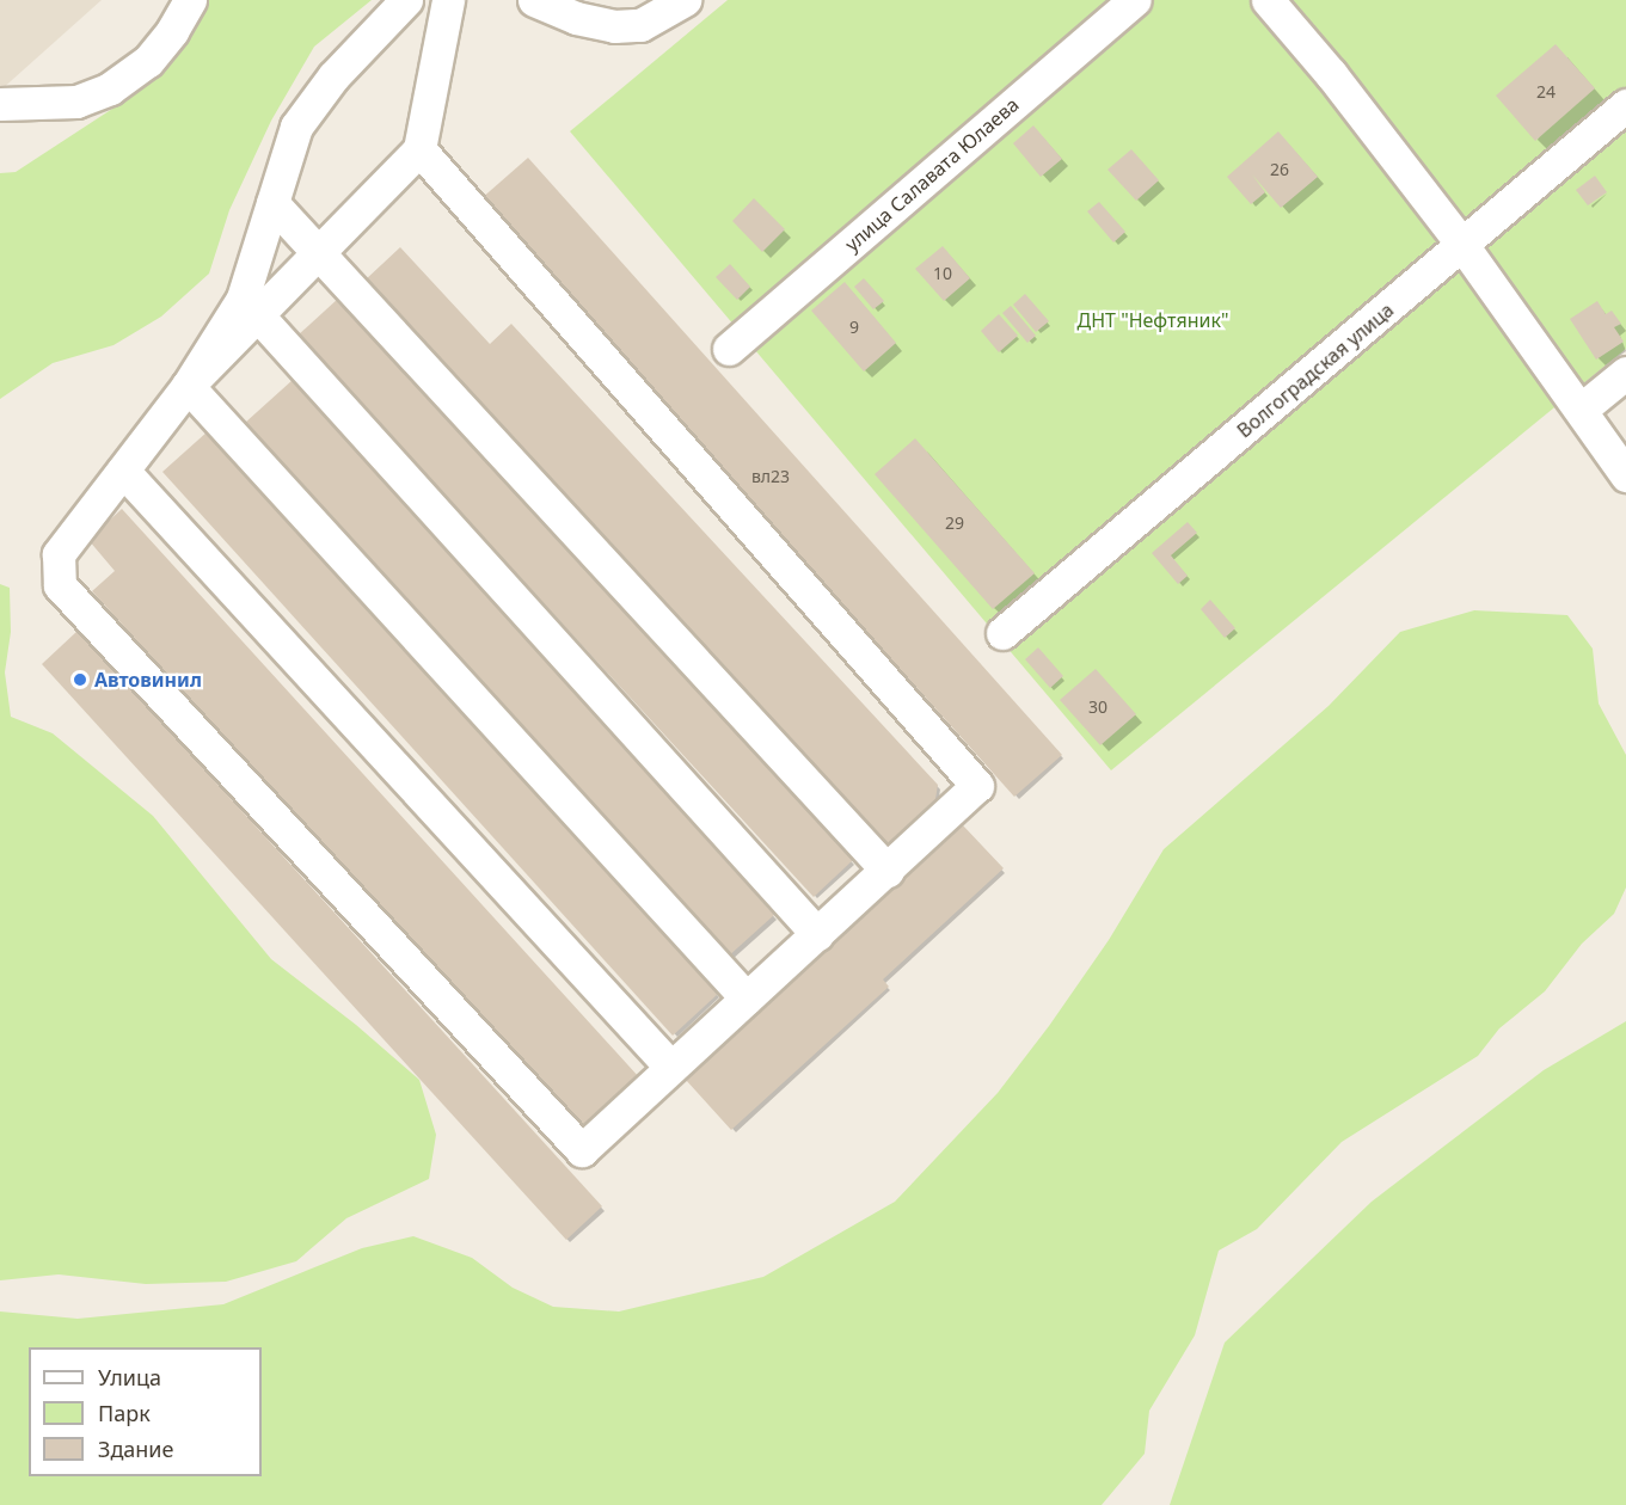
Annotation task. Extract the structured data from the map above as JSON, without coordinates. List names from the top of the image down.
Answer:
{
  "streets": {
    "street": ["улица Салавата Юлаева", "Волгоградская улица"]
  },
  "parks": ["ДНТ \"Нефтяник\""],
  "places": ["Автовинил"],
  "house_numbers": [
    "24",
    "26",
    "10",
    "9",
    "вл23",
    "29",
    "30"
  ],
  "legend": ["Улица", "Парк", "Здание"]
}
